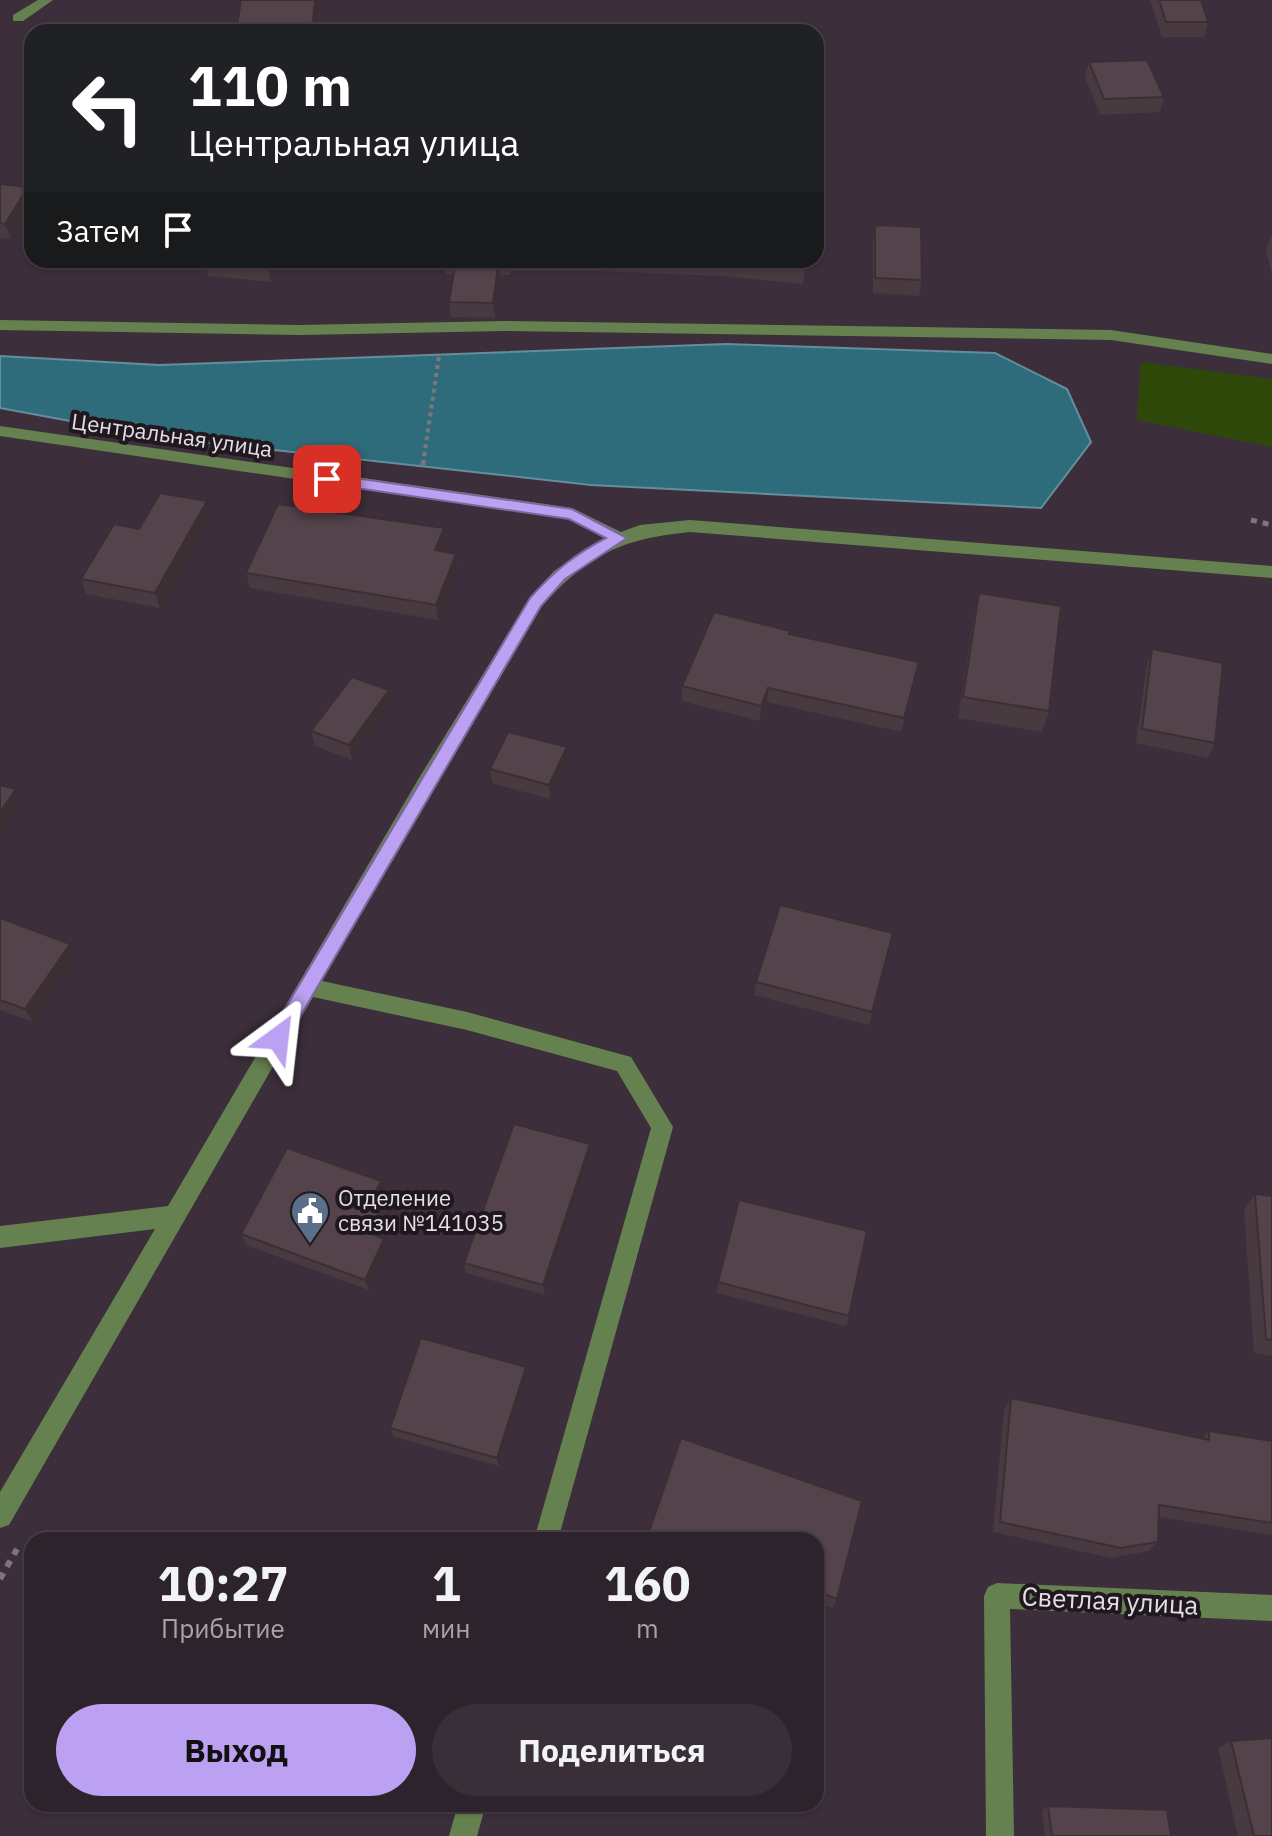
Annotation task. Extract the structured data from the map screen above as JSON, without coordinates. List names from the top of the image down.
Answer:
{
  "streets": {
    "street": ["Центральная улица", "Светлая улица"]
  },
  "places": {
    "public building": ["Отделение связи №141035"]
  },
  "page": {
    "turn": ["110 m", "Центральная улица"],
    "then": "Затем",
    "eta": [
      "10:27",
      "Прибытие",
      "1",
      "мин",
      "160",
      "m"
    ],
    "buttons": ["Выход", "Поделиться"]
  }
}
